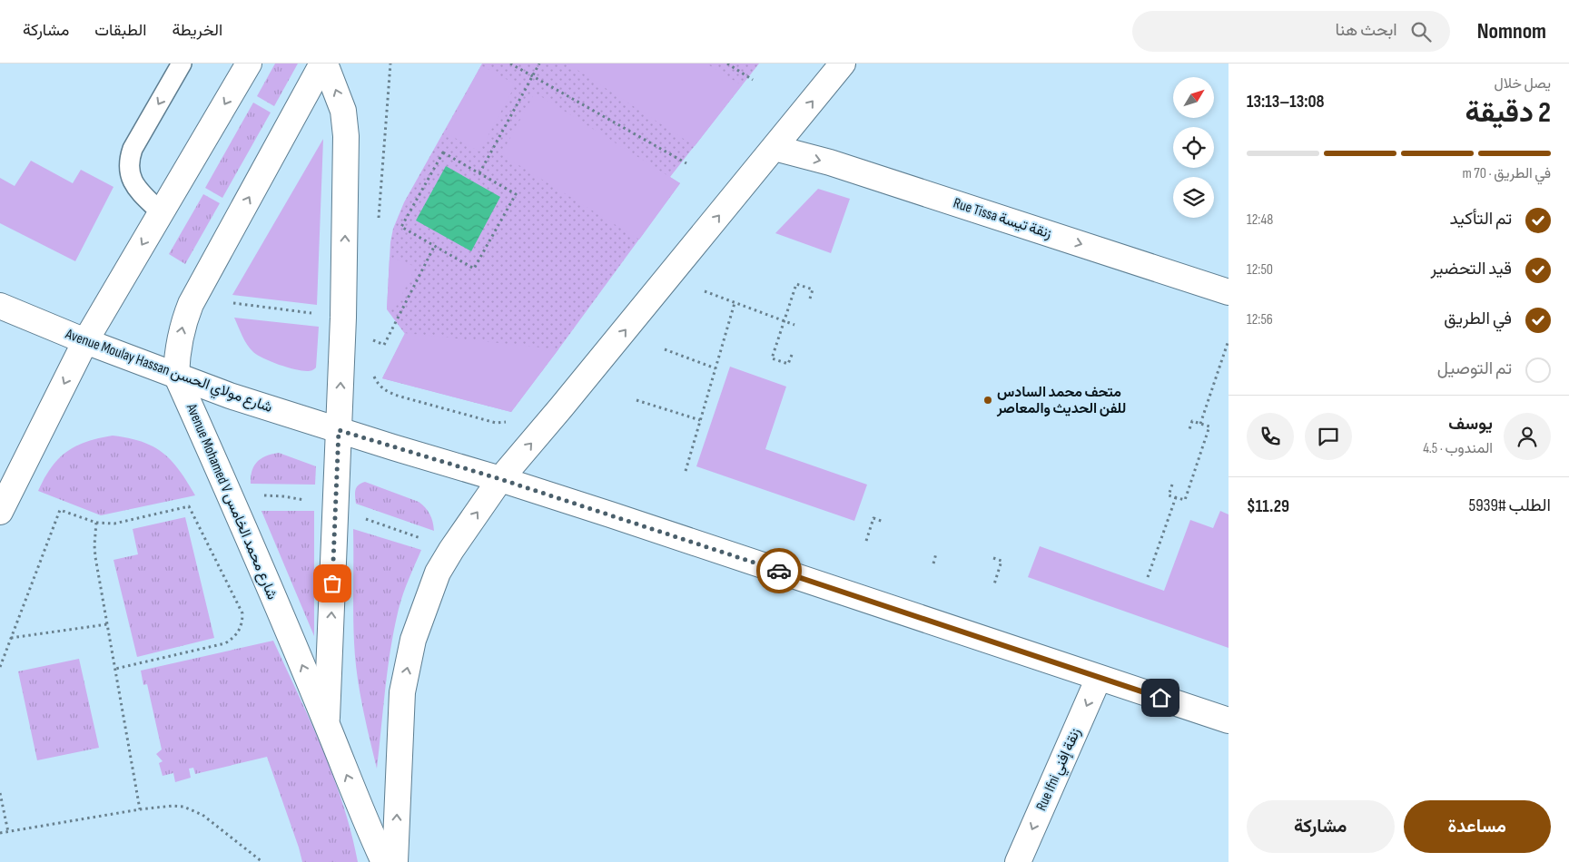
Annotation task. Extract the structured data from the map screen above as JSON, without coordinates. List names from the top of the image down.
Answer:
{
  "streets": {
    "main road": [
      "Rue Tissa زنقة تيسة",
      "Avenue Moulay Hassan شارع مولاي الحسن",
      "Avenue Mohamed V شارع محمد الخامس",
      "Rue Ifni زنقة إفني"
    ]
  },
  "crossings": [
    ["Avenue Moulay Hassan شارع مولاي الحسن", "Avenue Mohamed V شارع محمد الخامس"],
    ["Avenue Moulay Hassan شارع مولاي الحسن", "Rue Ifni زنقة إفني"]
  ],
  "one_way": ["Rue Tissa زنقة تيسة", "Avenue Mohamed V شارع محمد الخامس", "Rue Ifni زنقة إفني"],
  "places": ["متحف محمد السادس للفن الحديث والمعاصر"],
  "north": "top right",
  "page": {
    "header": "Nomnom",
    "search": "ابحث هنا",
    "nav": ["الخريطة", "الطبقات", "مشاركة"],
    "heading": ["2 دقيقة", "يصل خلال", "13:08–13:13"],
    "panel": [
      "يوسف",
      "المندوب · 4.5",
      "الطلب #5939",
      "$11.29"
    ],
    "bar": "في الطريق · 70 m",
    "list": [
      ["تم التأكيد", "12:48"],
      ["قيد التحضير", "12:50"],
      ["في الطريق", "12:56"],
      "تم التوصيل"
    ],
    "buttons": ["مساعدة", "مشاركة"]
  }
}
